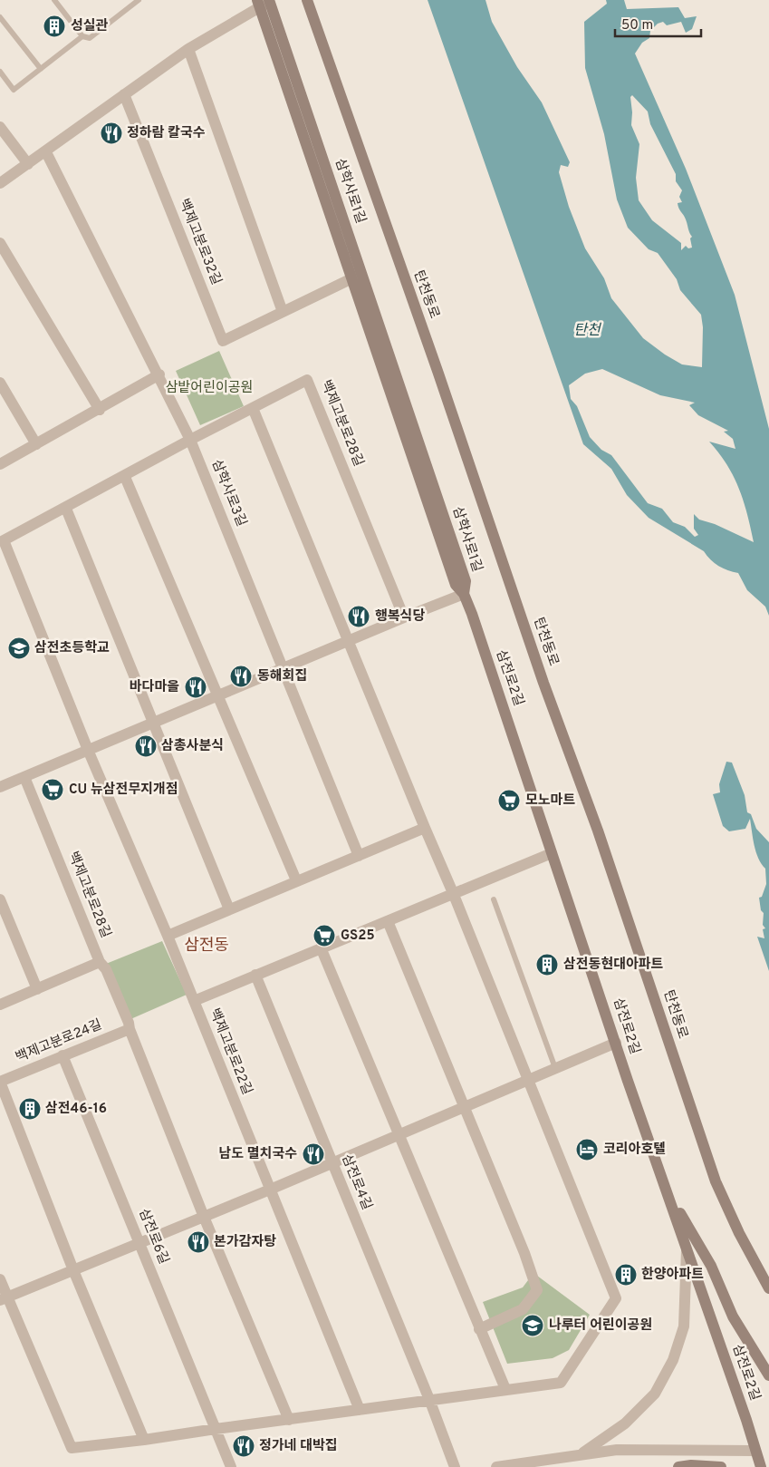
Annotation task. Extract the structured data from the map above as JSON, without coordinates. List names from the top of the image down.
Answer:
{
  "streets": {
    "street": [
      "삼학사로1길",
      "백제고분로32길",
      "탄천동로",
      "백제고분로28길",
      "삼학사로3길",
      "삼전로2길",
      "백제고분로24길",
      "백제고분로22길",
      "삼전로4길",
      "삼전로6길"
    ]
  },
  "crossings": [
    ["삼학사로1길", "백제고분로32길"],
    ["삼학사로1길", "삼전로2길"],
    ["삼전로2길", "백제고분로22길"],
    ["백제고분로24길", "삼전로6길"],
    ["백제고분로22길", "삼전로4길"]
  ],
  "districts": ["삼전동"],
  "water": ["탄천"],
  "parks": ["삼밭어린이공원"],
  "places": {
    "building": [
      "성실관",
      "삼전동현대아파트",
      "삼전46-16",
      "한양아파트"
    ],
    "restaurant": [
      "정하람 칼국수",
      "행복식당",
      "동해회집",
      "바다마을",
      "삼총사분식",
      "남도 멸치국수",
      "본가감자탕",
      "정가네 대박집"
    ],
    "school or university": ["삼전초등학교", "나루터 어린이공원"],
    "supermarket": ["CU 뉴삼전무지개점", "모노마트", "GS25"],
    "hotel": ["코리아호텔"]
  },
  "scale_bar": "50 m"
}
